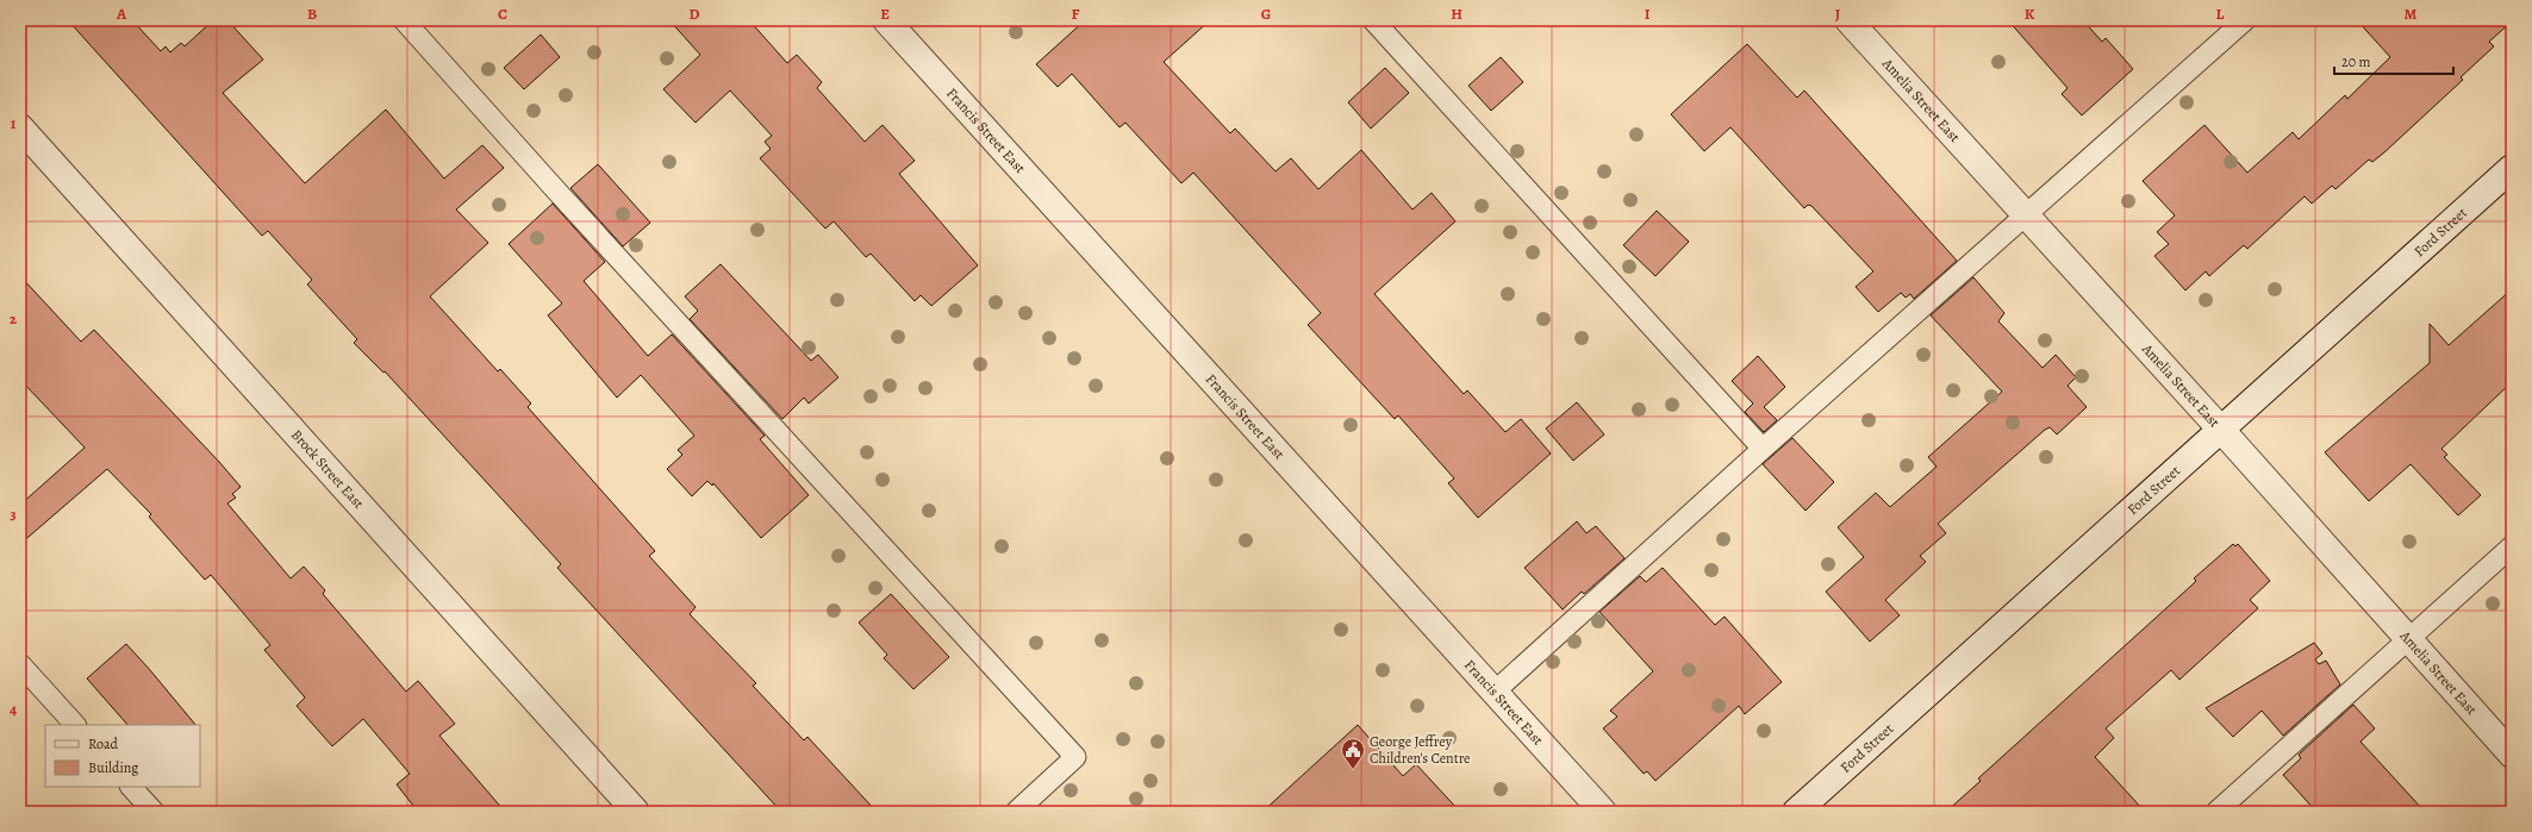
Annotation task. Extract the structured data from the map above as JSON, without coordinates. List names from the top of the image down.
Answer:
{
  "streets": {
    "street": [
      "Amelia Street East",
      "Francis Street East",
      "Ford Street",
      "Brock Street East"
    ]
  },
  "crossings": [
    ["Amelia Street East", "Ford Street"]
  ],
  "places": {
    "public building": ["George Jeffrey Children's Centre"]
  },
  "legend": ["Road", "Building"],
  "scale_bar": "20 m",
  "grid": {
    "columns": [
      "A",
      "B",
      "C",
      "D",
      "E",
      "F",
      "G",
      "H",
      "I",
      "J",
      "K",
      "L",
      "M"
    ],
    "rows": [
      "1",
      "2",
      "3",
      "4"
    ]
  }
}
